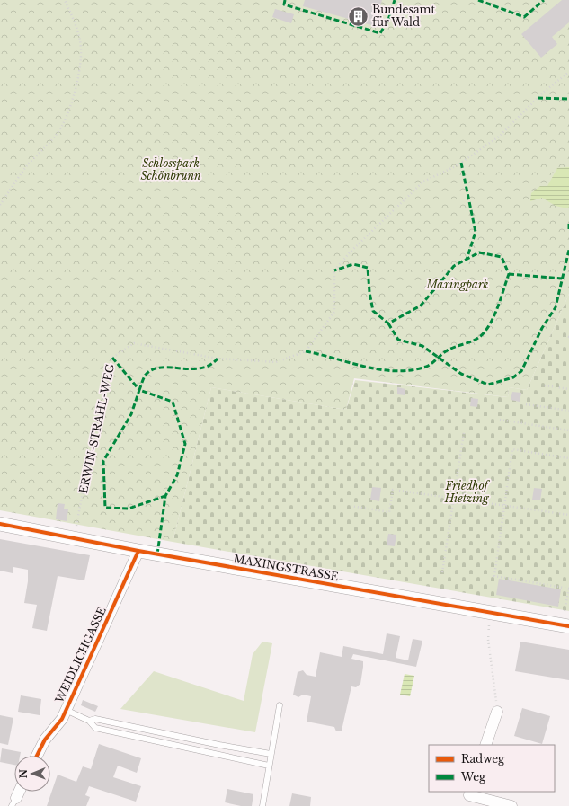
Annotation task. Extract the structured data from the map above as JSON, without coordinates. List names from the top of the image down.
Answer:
{
  "streets": {
    "street": ["MAXINGSTRASSE", "WEIDLICHGASSE"],
    "path": ["ERWIN-STRAHL-WEG"]
  },
  "crossings": [
    ["ERWIN-STRAHL-WEG", "MAXINGSTRASSE"],
    ["MAXINGSTRASSE", "WEIDLICHGASSE"]
  ],
  "parks": ["Schlosspark Schönbrunn", "Maxingpark", "Friedhof Hietzing"],
  "places": {
    "building": ["Bundesamt für Wald"]
  },
  "legend": ["Radweg", "Weg"],
  "north": "left"
}
